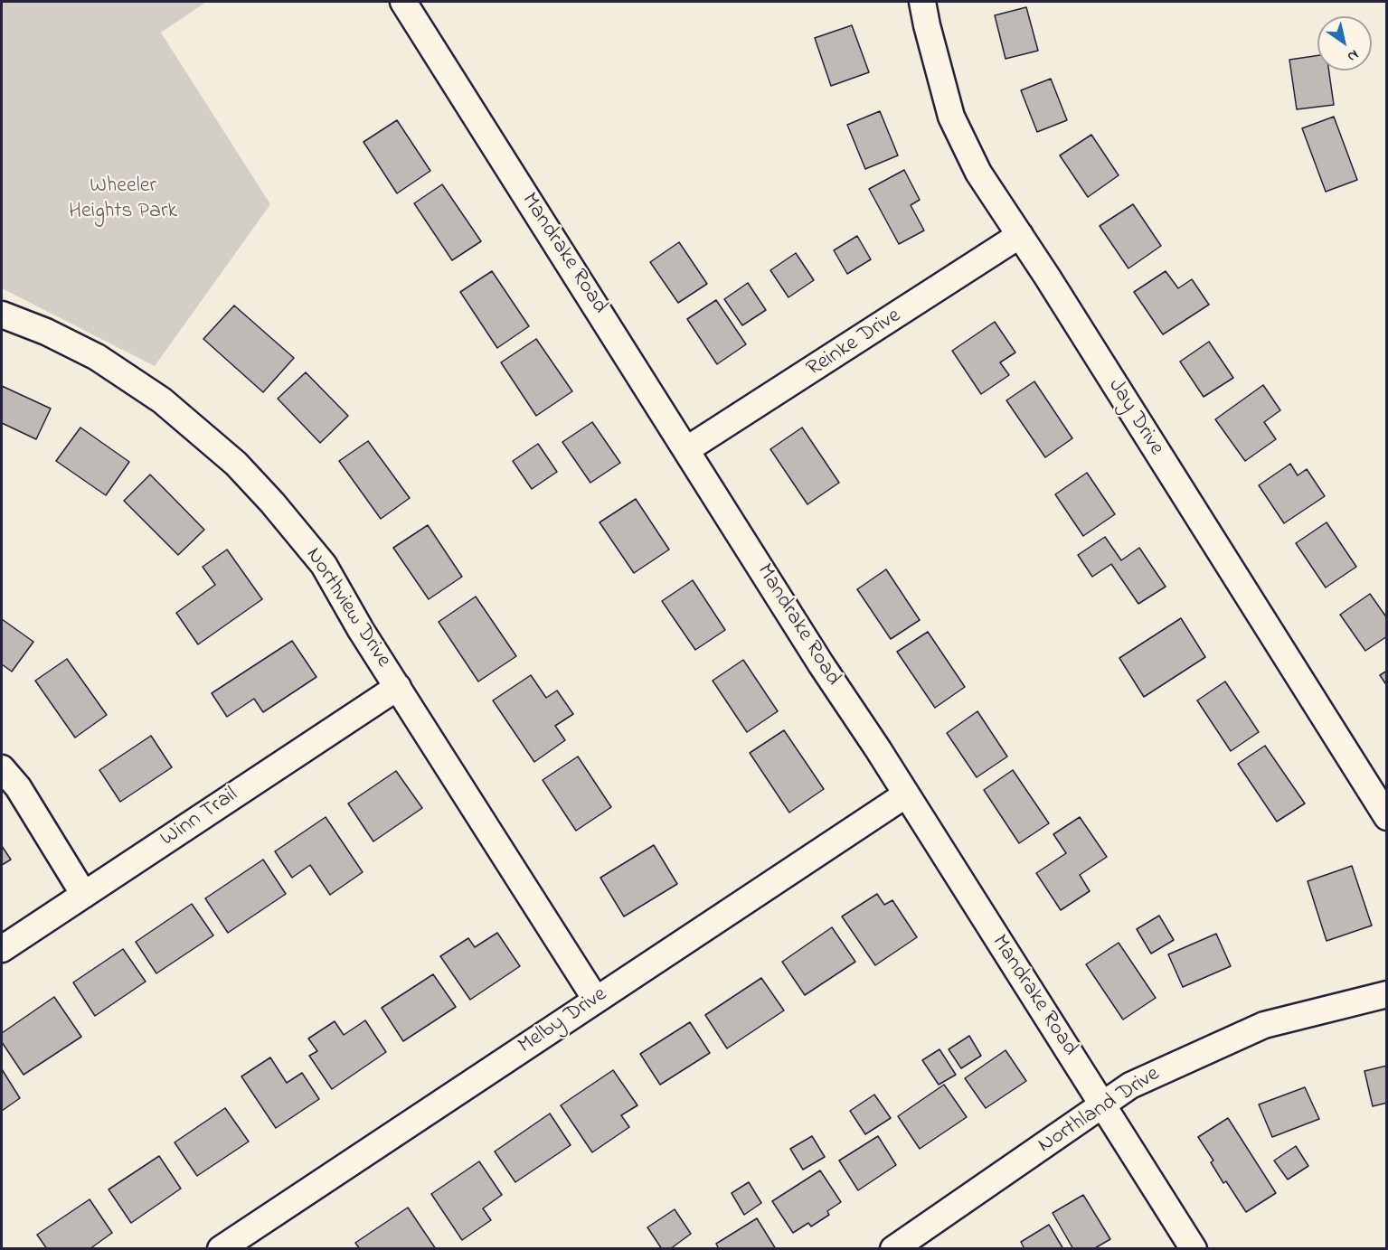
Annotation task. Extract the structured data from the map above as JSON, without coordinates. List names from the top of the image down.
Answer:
{
  "streets": {
    "street": [
      "Mandrake Road",
      "Reinke Drive",
      "Jay Drive",
      "Northview Drive",
      "Winn Trail",
      "Melby Drive",
      "Northland Drive"
    ]
  },
  "crossings": [
    ["Mandrake Road", "Reinke Drive"],
    ["Mandrake Road", "Melby Drive"],
    ["Mandrake Road", "Northland Drive"],
    ["Reinke Drive", "Jay Drive"],
    ["Northview Drive", "Winn Trail"],
    ["Northview Drive", "Melby Drive"]
  ],
  "parks": ["Wheeler Heights Park"],
  "north": "bottom right"
}
